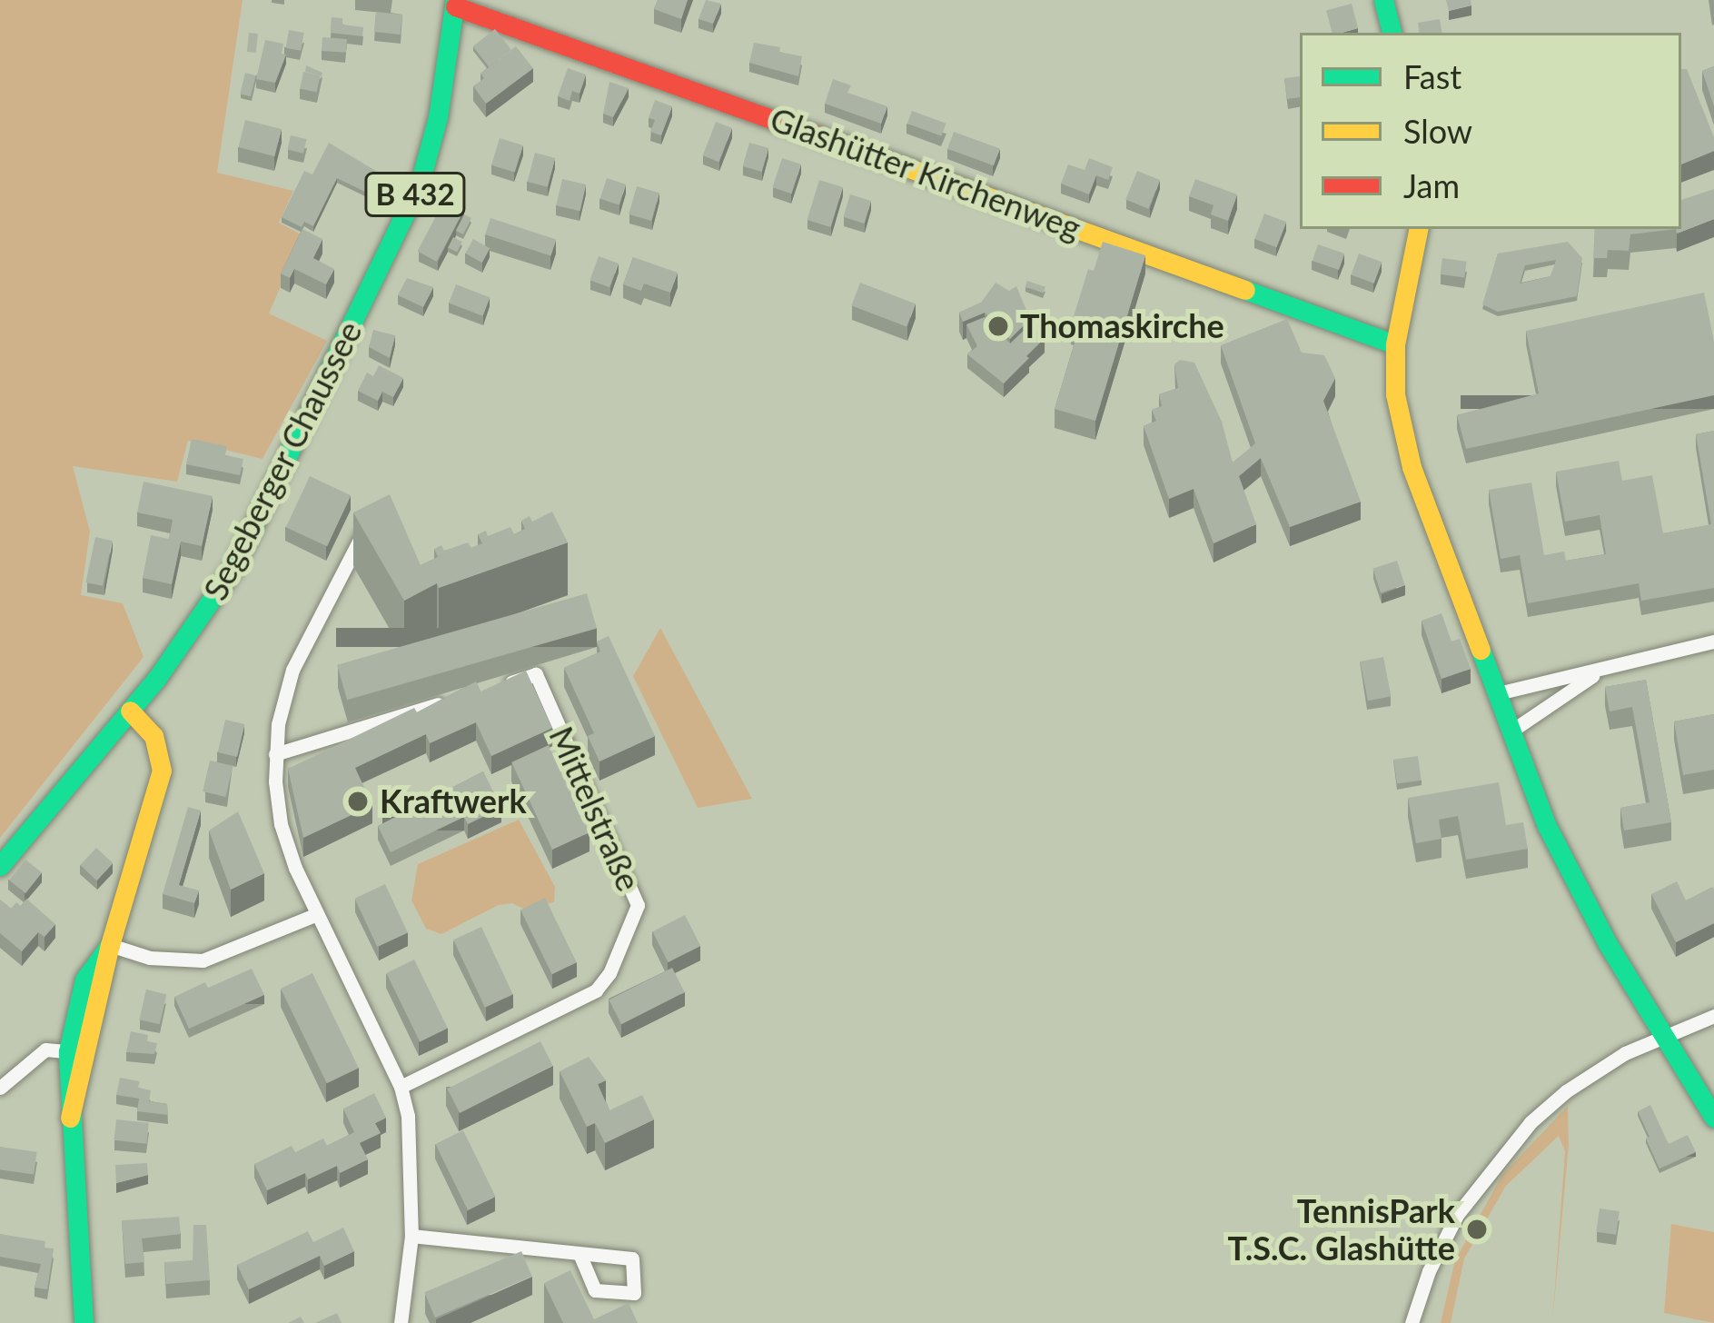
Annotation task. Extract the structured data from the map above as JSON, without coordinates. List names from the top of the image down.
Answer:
{
  "streets": {
    "street": [
      "Glashütter Kirchenweg",
      "B 432",
      "Segeberger Chaussee",
      "Mittelstraße"
    ]
  },
  "crossings": [
    ["Glashütter Kirchenweg", "Segeberger Chaussee"]
  ],
  "places": ["Thomaskirche", "Kraftwerk", "TennisPark T.S.C. Glashütte"],
  "legend": ["Fast", "Slow", "Jam"]
}
